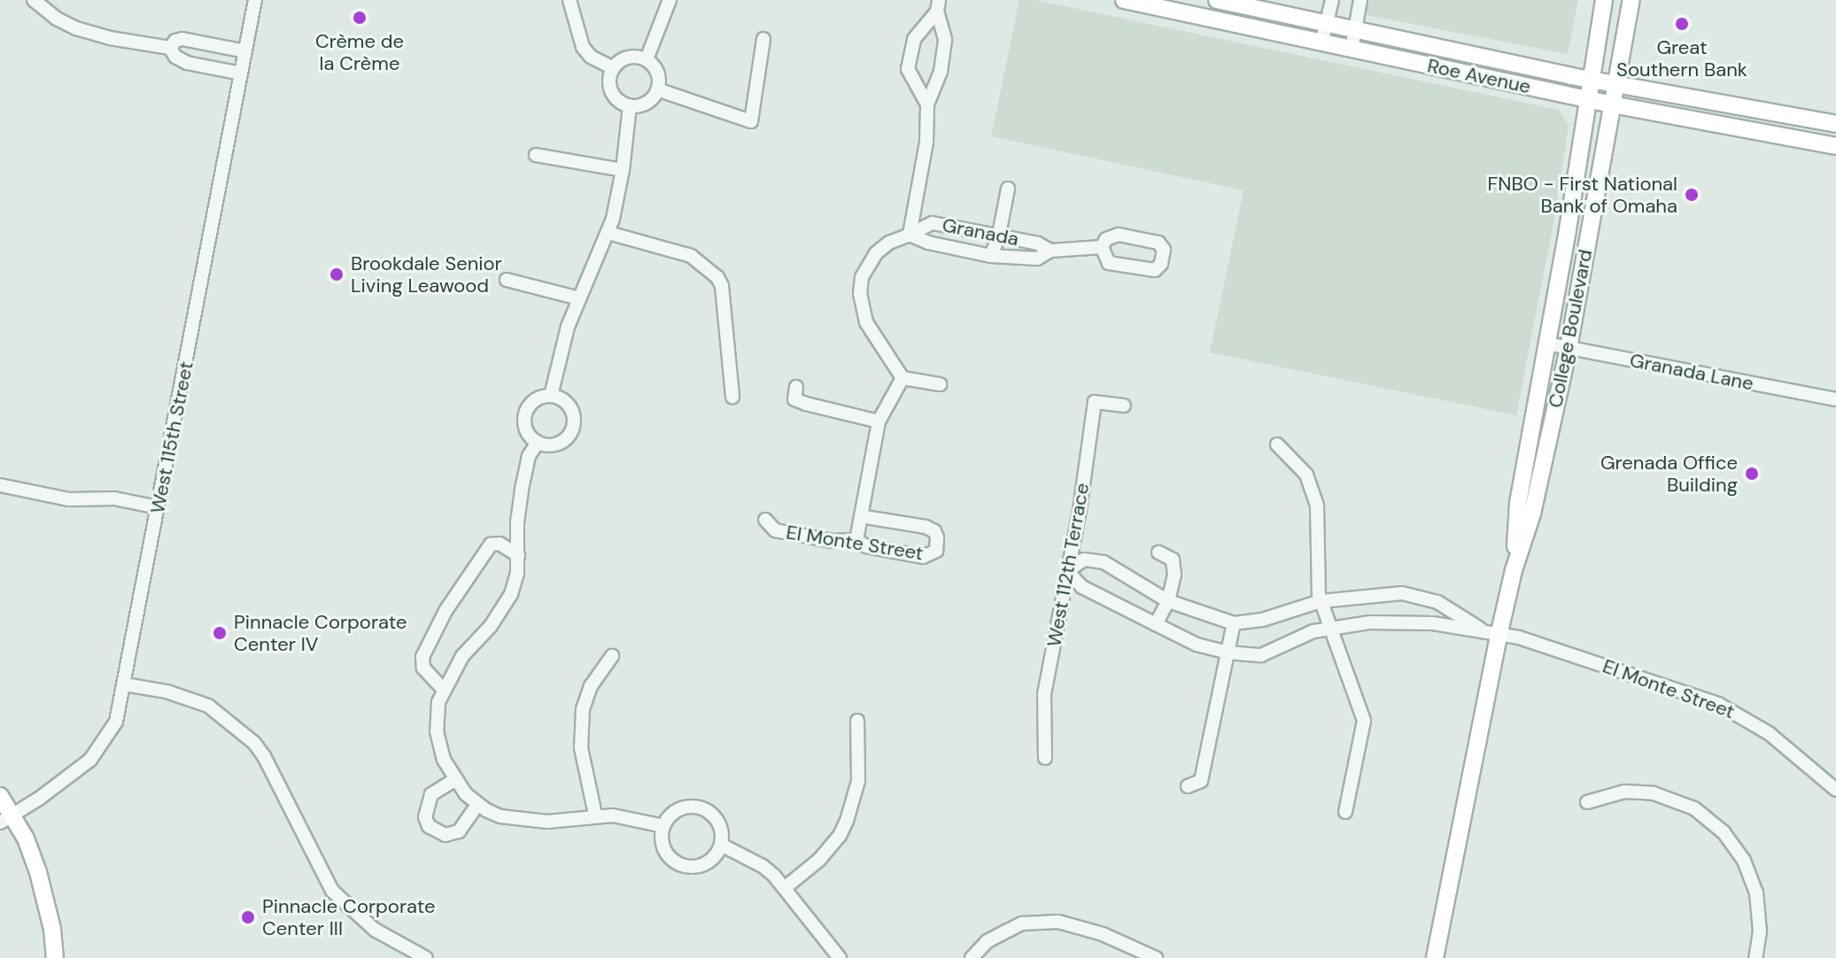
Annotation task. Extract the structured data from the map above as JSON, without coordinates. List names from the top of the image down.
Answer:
{
  "streets": {
    "main road": ["Roe Avenue", "College Boulevard"],
    "street": [
      "Granada",
      "Granada Lane",
      "West 115th Street",
      "El Monte Street",
      "West 112th Terrace"
    ]
  },
  "crossings": [
    ["Roe Avenue", "College Boulevard"],
    ["College Boulevard", "Granada Lane"],
    ["College Boulevard", "El Monte Street"],
    ["El Monte Street", "West 112th Terrace"]
  ],
  "places": [
    "Crème de la Crème",
    "Great Southern Bank",
    "FNBO - First National Bank of Omaha",
    "Brookdale Senior Living Leawood",
    "Grenada Office Building",
    "Pinnacle Corporate Center IV",
    "Pinnacle Corporate Center III"
  ]
}
